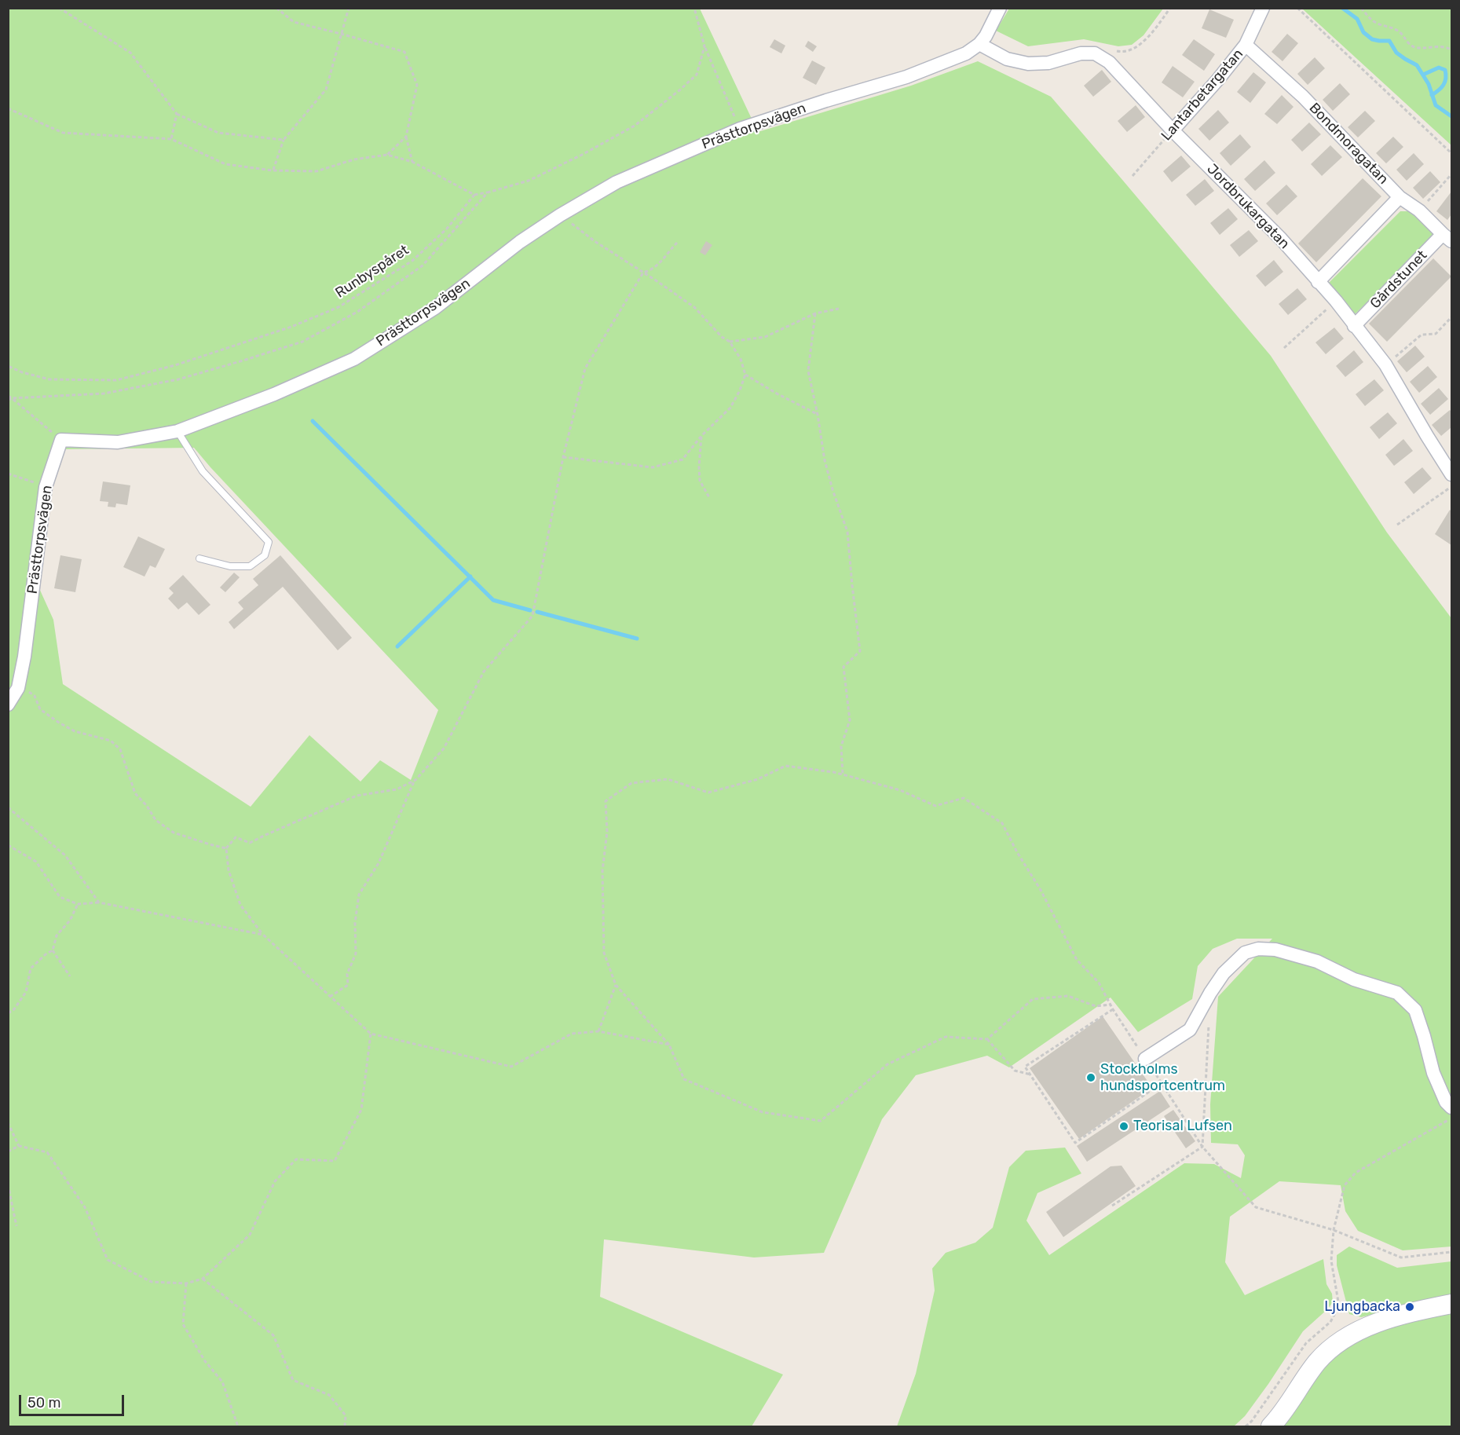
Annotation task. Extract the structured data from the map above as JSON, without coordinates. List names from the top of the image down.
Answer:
{
  "streets": {
    "street": [
      "Lantarbetargatan",
      "Prästtorpsvägen",
      "Bondmoragatan",
      "Jordbrukargatan",
      "Gårdstunet"
    ],
    "path": ["Runbyspåret"]
  },
  "crossings": [
    ["Lantarbetargatan", "Bondmoragatan"],
    ["Lantarbetargatan", "Jordbrukargatan"],
    ["Prästtorpsvägen", "Jordbrukargatan"],
    ["Bondmoragatan", "Gårdstunet"],
    ["Jordbrukargatan", "Gårdstunet"]
  ],
  "places": ["Stockholms hundsportcentrum", "Teorisal Lufsen", "Ljungbacka"],
  "scale_bar": "50 m"
}
